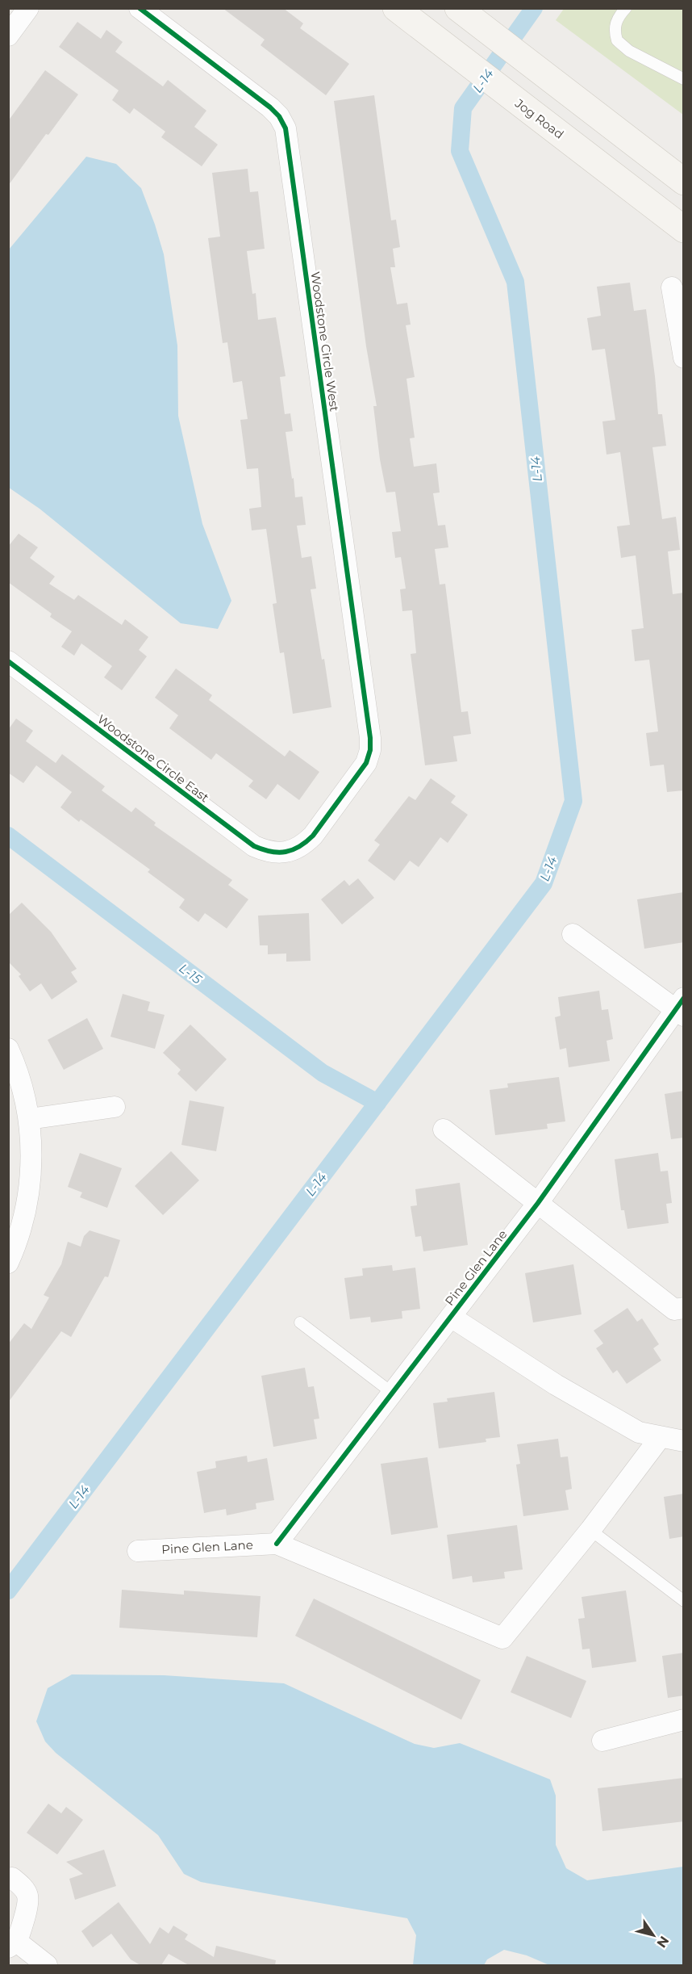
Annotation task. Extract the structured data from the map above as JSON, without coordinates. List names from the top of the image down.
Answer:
{
  "streets": {
    "main road": ["Jog Road"],
    "street": ["Woodstone Circle West", "Woodstone Circle East", "Pine Glen Lane"]
  },
  "crossings": [
    ["Woodstone Circle West", "Woodstone Circle East"]
  ],
  "water": ["L-14", "L-15"],
  "north": "bottom right"
}
